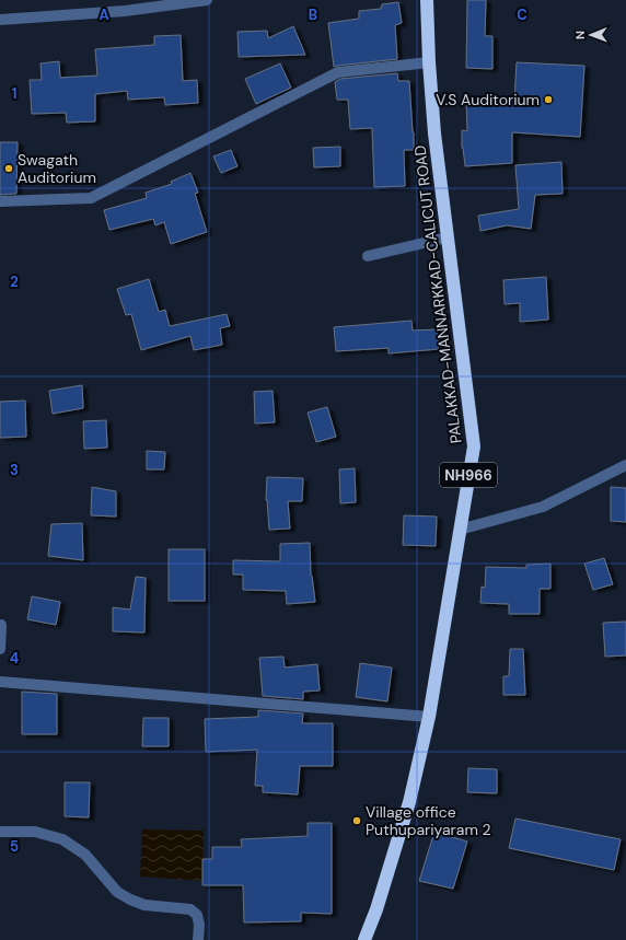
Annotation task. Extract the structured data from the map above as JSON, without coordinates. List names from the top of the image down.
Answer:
{
  "streets": {
    "highway": ["PALAKKAD-MANNARKKAD-CALICUT ROAD", "NH966"]
  },
  "places": ["V.S Auditorium", "Swagath Auditorium", "Village office Puthupariyaram 2"],
  "north": "left",
  "grid": {
    "columns": ["A", "B", "C"],
    "rows": [
      "1",
      "2",
      "3",
      "4",
      "5"
    ]
  }
}
